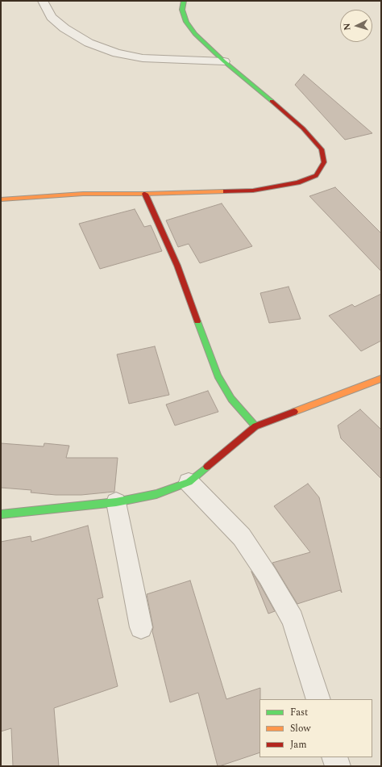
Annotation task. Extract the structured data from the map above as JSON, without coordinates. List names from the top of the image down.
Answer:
{
  "legend": ["Fast", "Slow", "Jam"],
  "north": "left"
}
